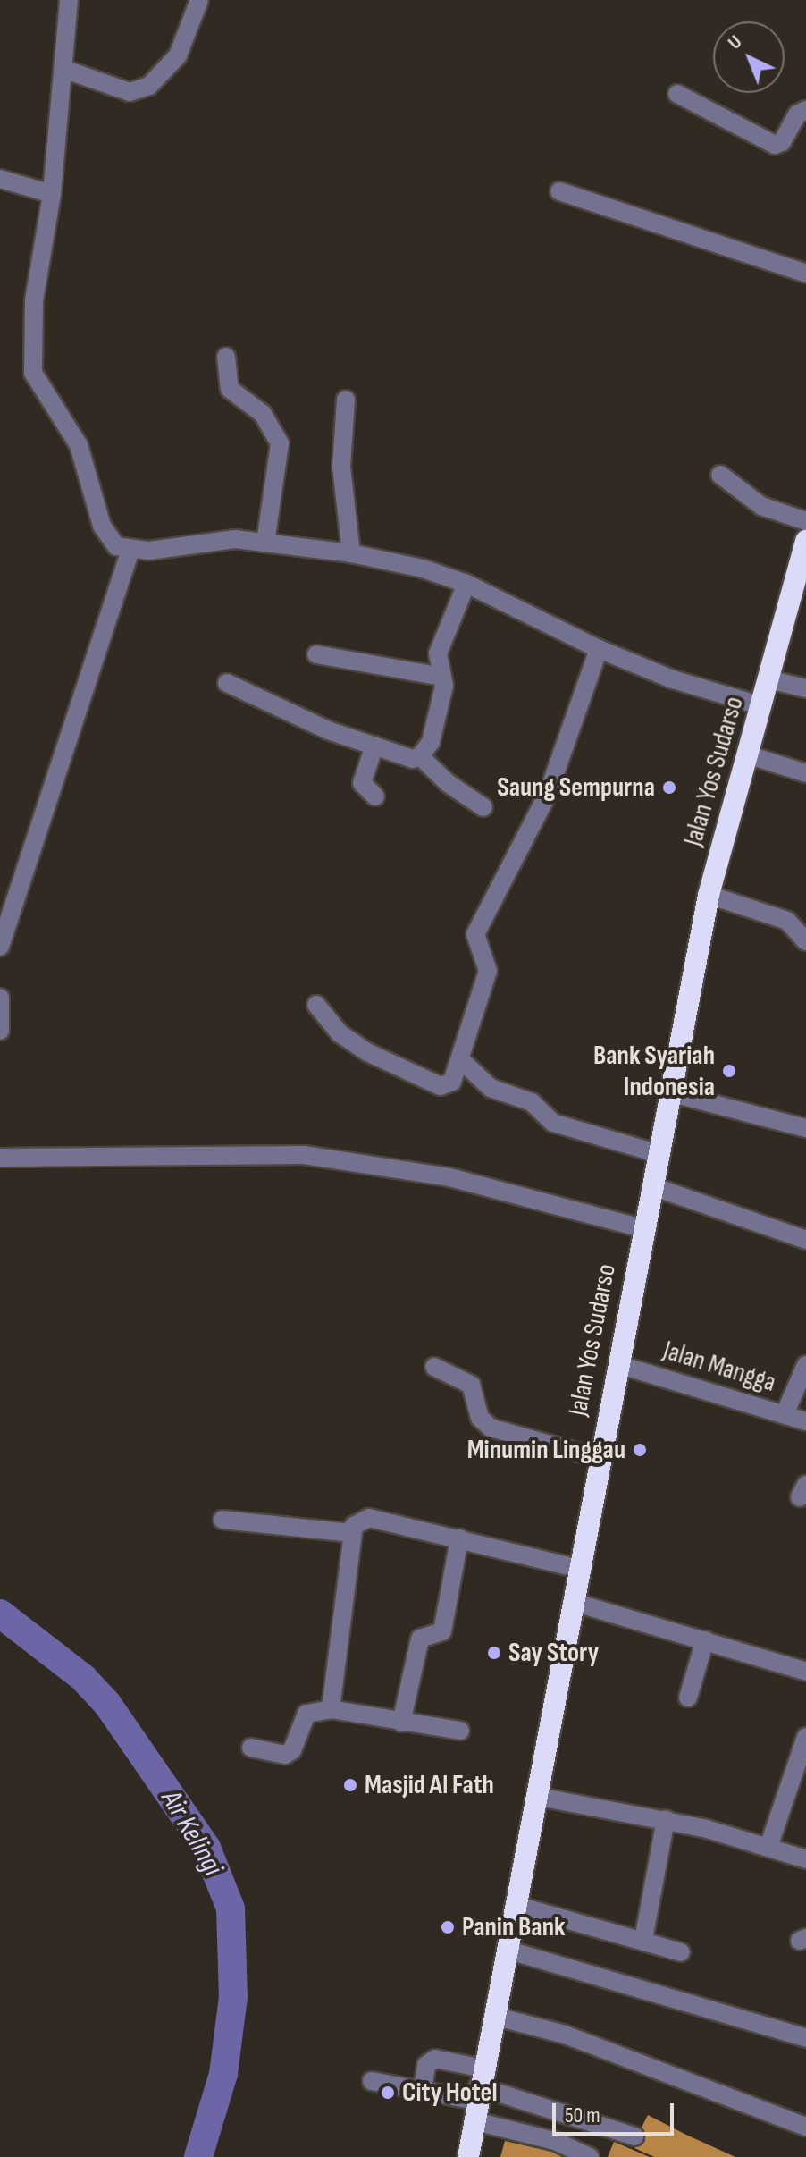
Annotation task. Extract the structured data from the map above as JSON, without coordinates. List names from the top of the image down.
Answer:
{
  "streets": {
    "highway": ["Jalan Yos Sudarso"],
    "street": ["Jalan Mangga"]
  },
  "crossings": [
    ["Jalan Yos Sudarso", "Jalan Mangga"]
  ],
  "water": ["Air Kelingi"],
  "places": [
    "Saung Sempurna",
    "Bank Syariah Indonesia",
    "Minumin Linggau",
    "Say Story",
    "Masjid Al Fath",
    "Panin Bank",
    "City Hotel"
  ],
  "scale_bar": "50 m",
  "north": "top left"
}
